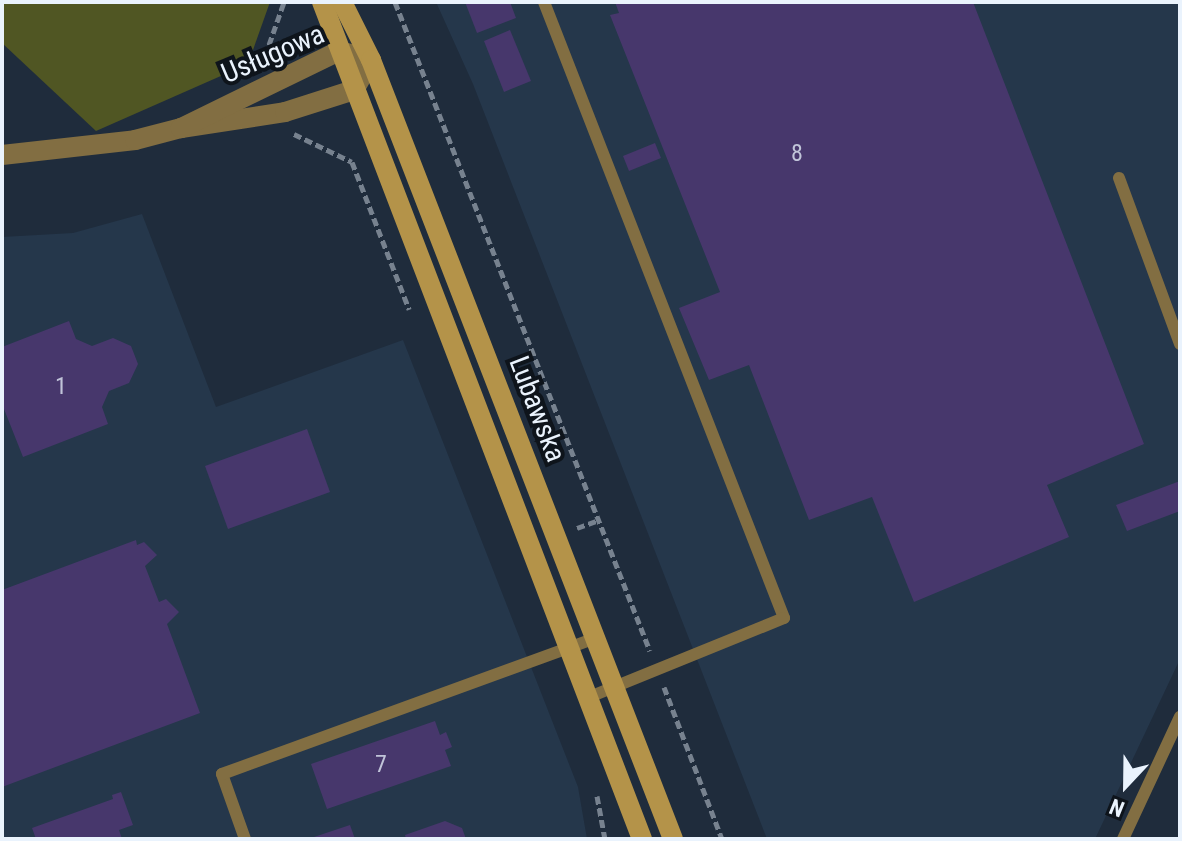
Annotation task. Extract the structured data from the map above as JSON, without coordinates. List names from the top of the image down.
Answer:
{
  "streets": {
    "main road": ["Lubawska"],
    "street": ["Usługowa"]
  },
  "crossings": [
    ["Usługowa", "Lubawska"]
  ],
  "house_numbers": ["8", "1", "7"],
  "north": "bottom"
}
